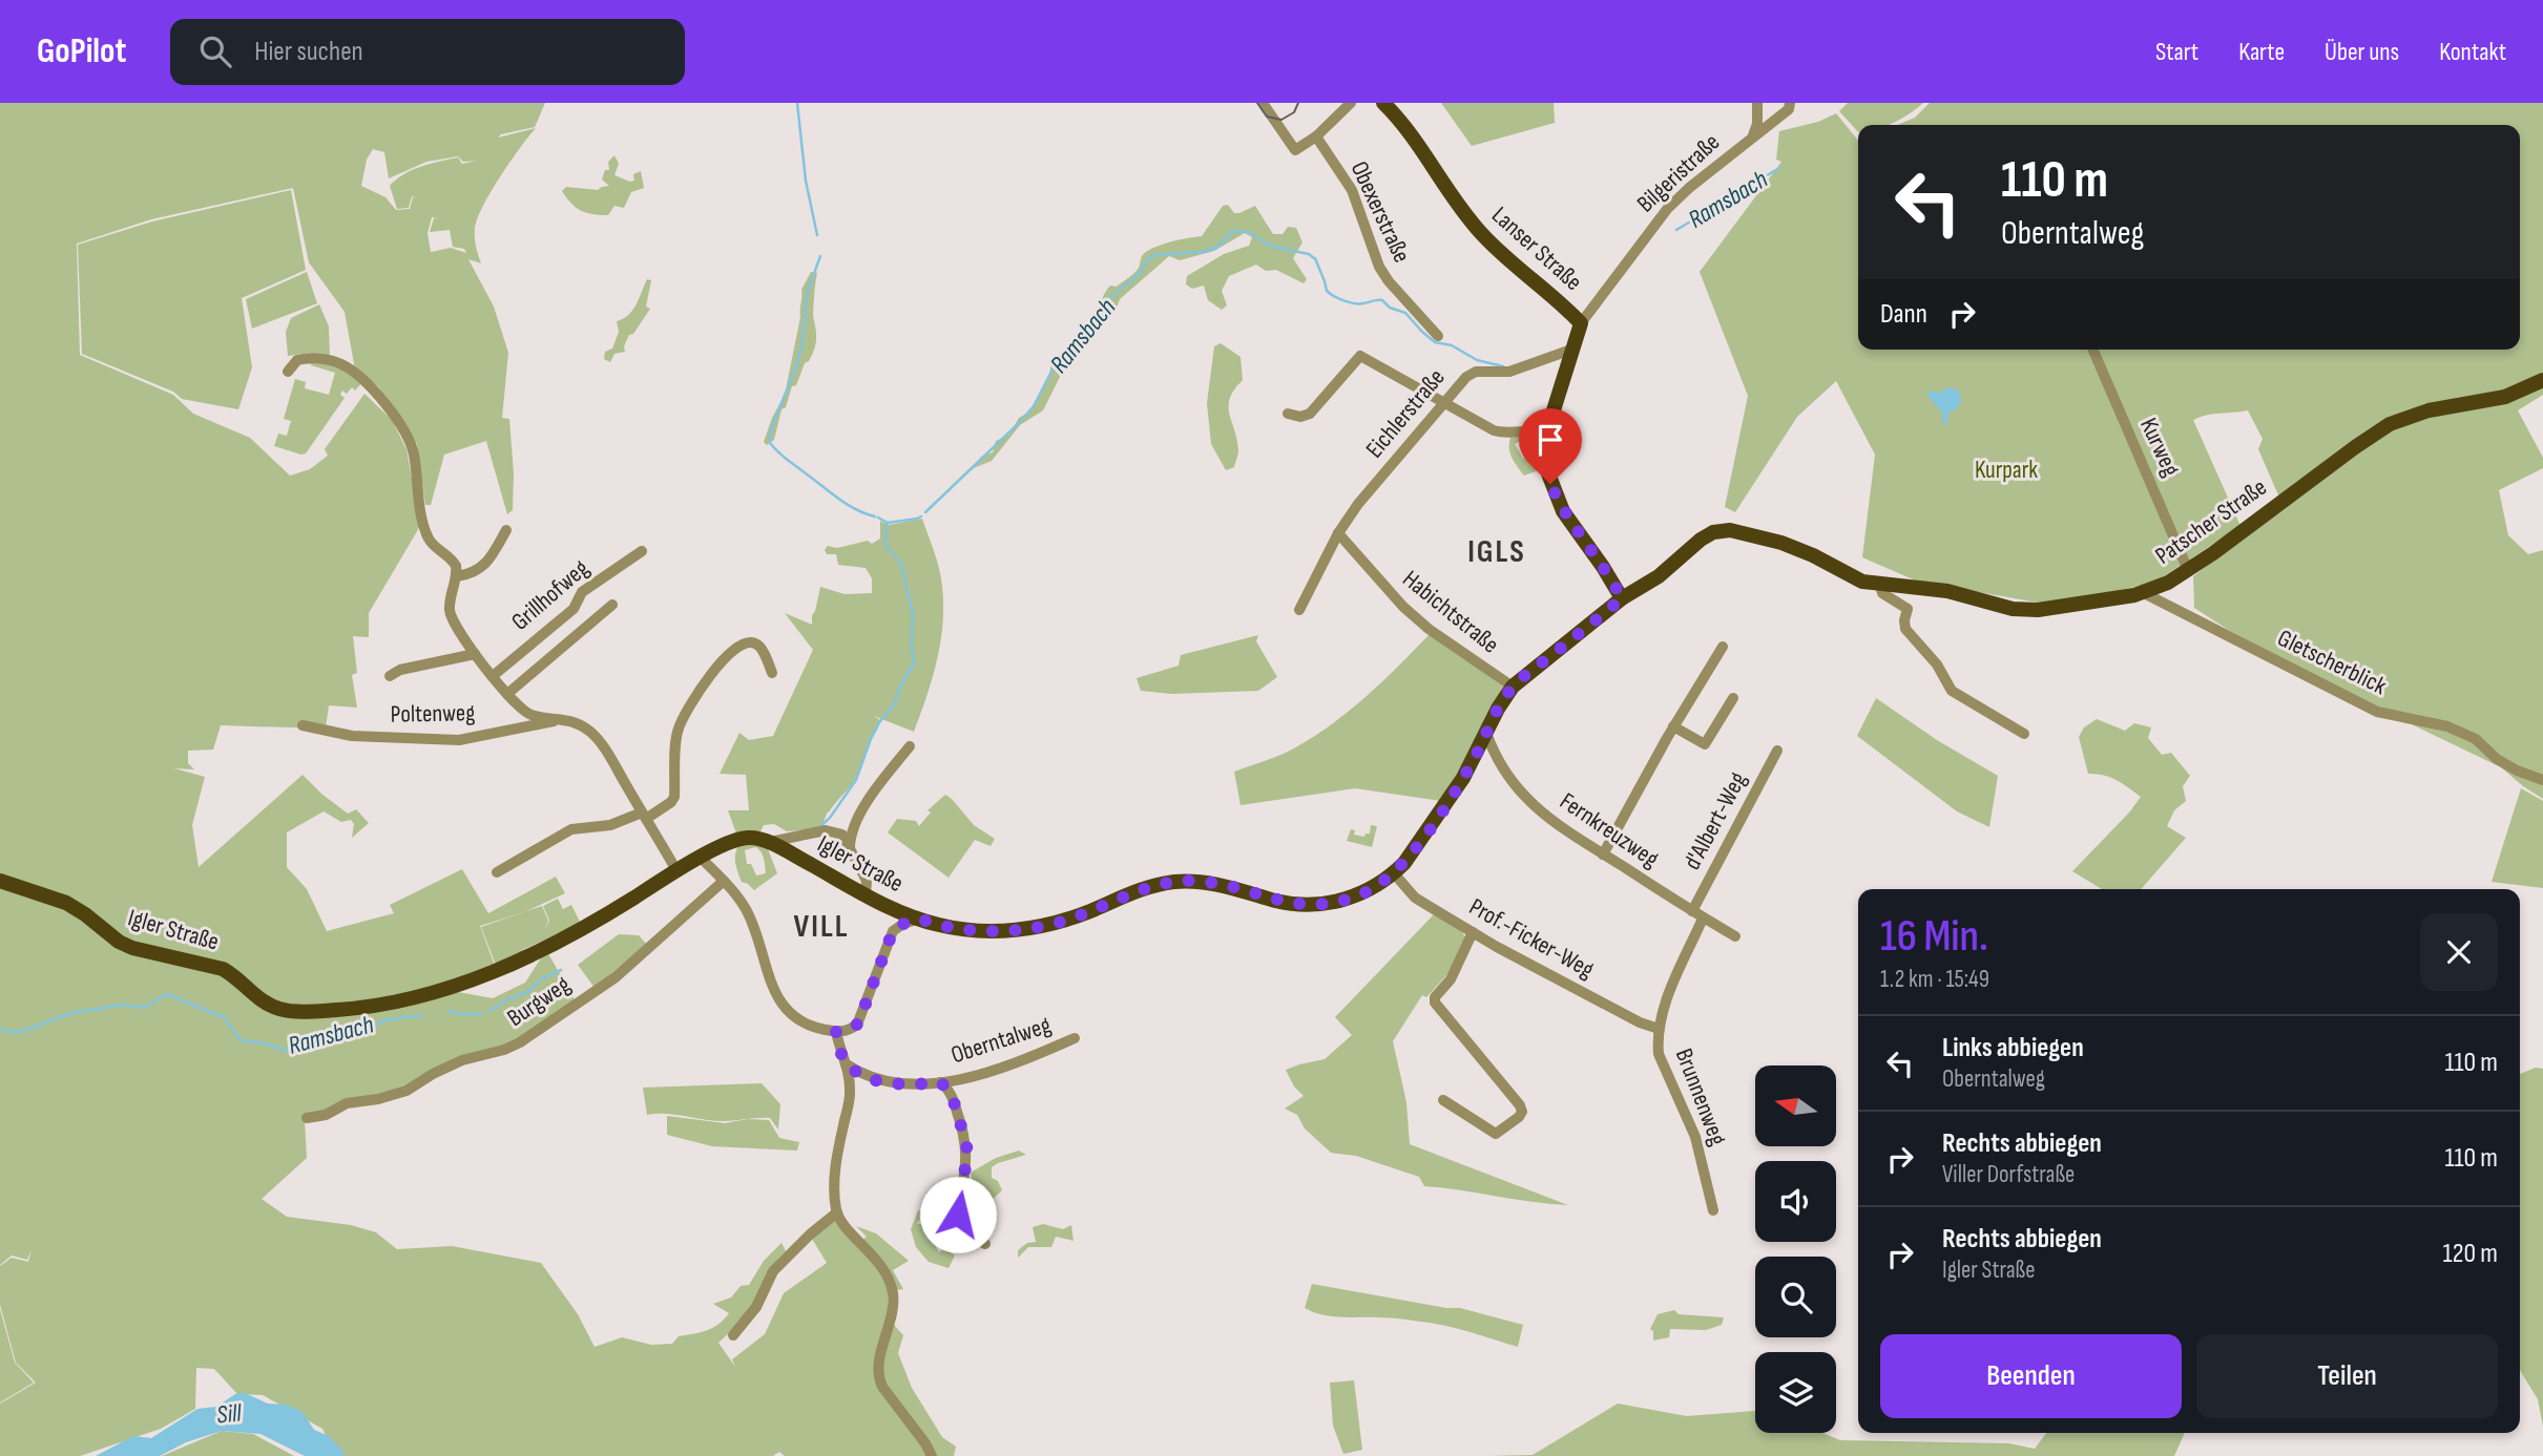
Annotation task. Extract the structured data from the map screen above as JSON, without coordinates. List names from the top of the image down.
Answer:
{
  "streets": {
    "main road": ["Lanser Straße", "Patscher Straße", "Igler Straße"],
    "street": [
      "Bilgeristraße",
      "Obexerstraße",
      "Eichlerstraße",
      "Kurweg",
      "Grillhofweg",
      "Habichtstraße",
      "Gletscherblick",
      "Poltenweg",
      "d'Albert-Weg",
      "Fernkreuzweg",
      "Prof.-Ficker-Weg",
      "Burgweg",
      "Oberntalweg",
      "Brunnenweg"
    ]
  },
  "crossings": [
    ["Bilgeristraße", "Lanser Straße"],
    ["Eichlerstraße", "Habichtstraße"],
    ["Kurweg", "Patscher Straße"],
    ["Patscher Straße", "Gletscherblick"],
    ["Patscher Straße", "Igler Straße"],
    ["Habichtstraße", "Igler Straße"],
    ["d'Albert-Weg", "Fernkreuzweg"],
    ["d'Albert-Weg", "Brunnenweg"],
    ["Fernkreuzweg", "Igler Straße"],
    ["Fernkreuzweg", "Brunnenweg"],
    ["Igler Straße", "Prof.-Ficker-Weg"],
    ["Prof.-Ficker-Weg", "Brunnenweg"]
  ],
  "districts": ["IGLS", "VILL"],
  "water": ["Ramsbach", "Sill"],
  "parks": ["Kurpark"],
  "north": "left",
  "page": {
    "header": "GoPilot",
    "search": "Hier suchen",
    "nav": [
      "Start",
      "Karte",
      "Über uns",
      "Kontakt"
    ],
    "turn": ["110 m", "Oberntalweg"],
    "then": "Dann",
    "heading": ["16 Min.", "1.2 km · 15:49"],
    "list": [
      {
        "name": "Links abbiegen",
        "note": "Oberntalweg",
        "value": "110 m"
      },
      {
        "name": "Rechts abbiegen",
        "note": "Viller Dorfstraße",
        "value": "110 m"
      },
      {
        "name": "Rechts abbiegen",
        "note": "Igler Straße",
        "value": "120 m"
      }
    ],
    "buttons": ["Beenden", "Teilen"]
  }
}
